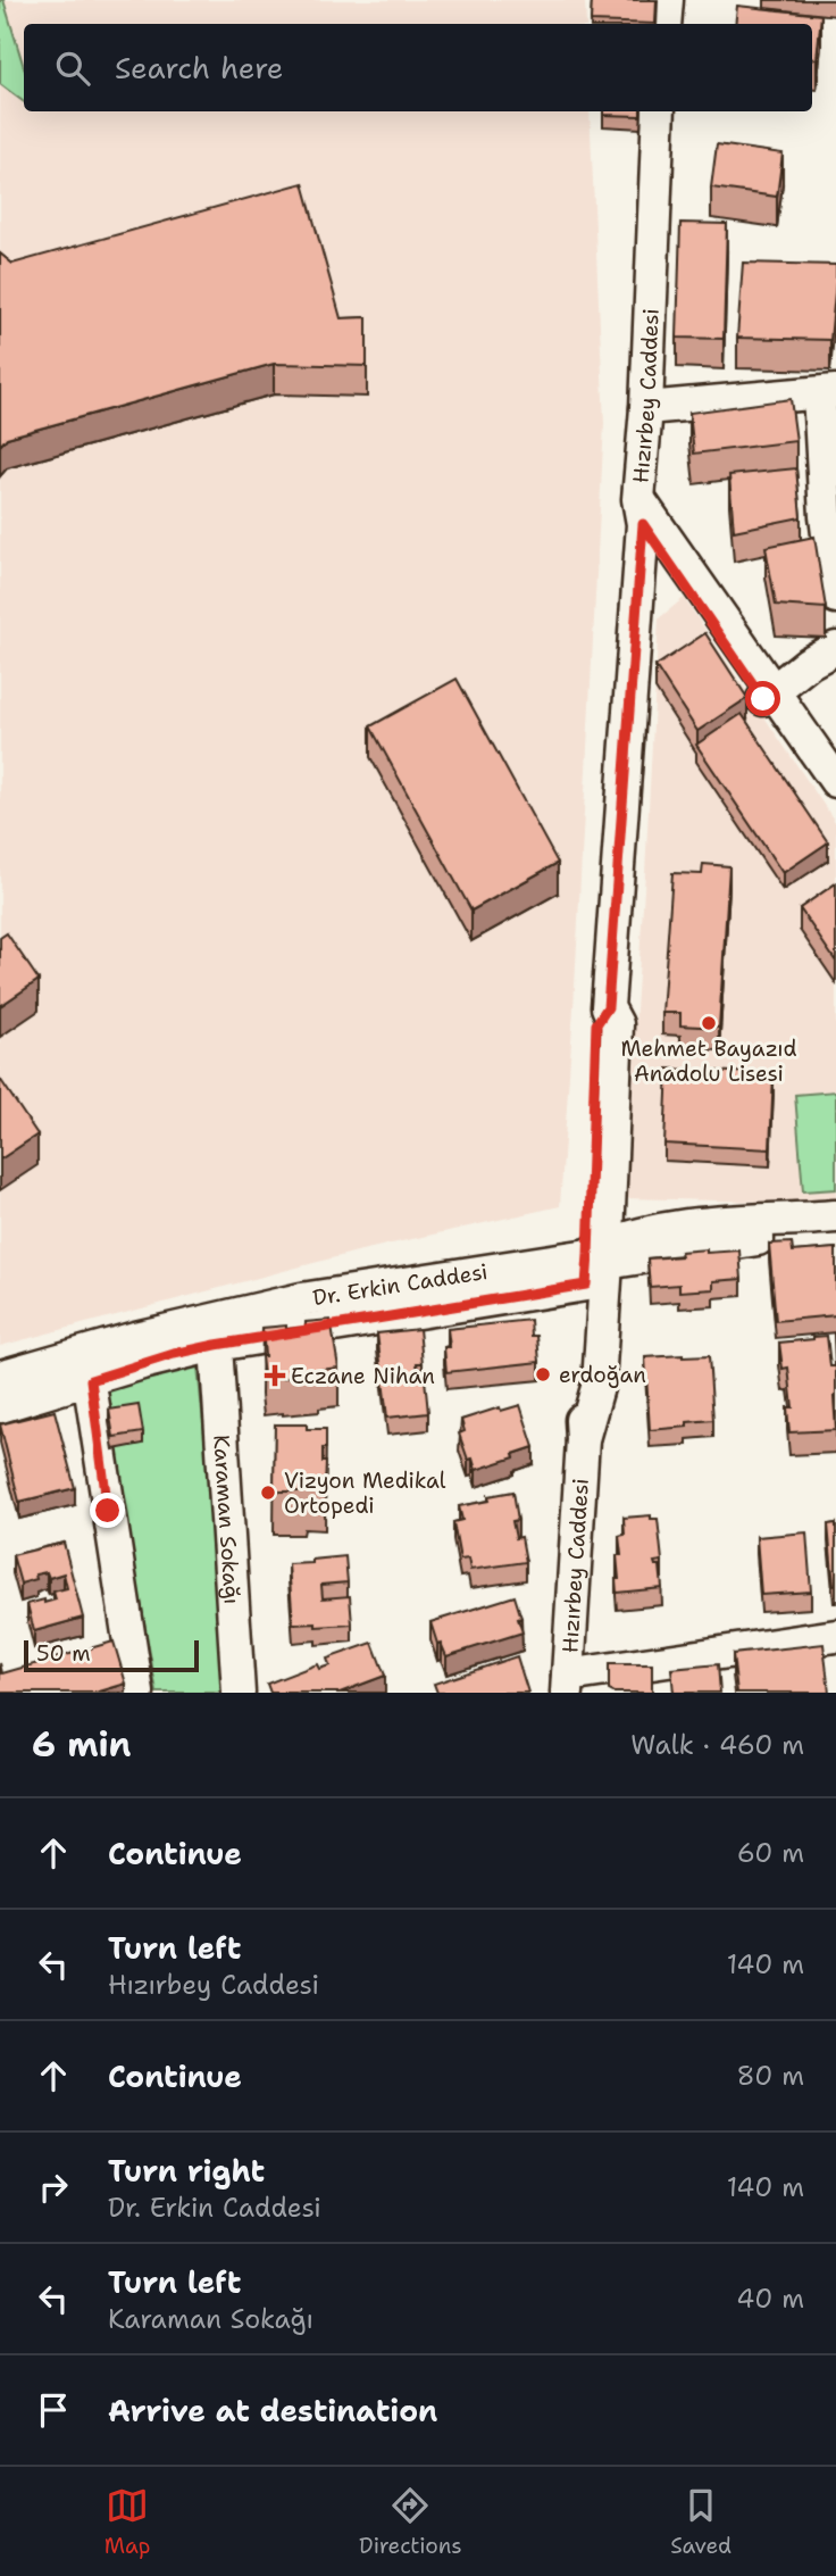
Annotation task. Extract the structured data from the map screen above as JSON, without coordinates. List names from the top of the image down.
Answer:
{
  "streets": {
    "street": ["Hızırbey Caddesi", "Dr. Erkin Caddesi", "Karaman Sokağı"]
  },
  "crossings": [
    ["Hızırbey Caddesi", "Dr. Erkin Caddesi"],
    ["Dr. Erkin Caddesi", "Karaman Sokağı"]
  ],
  "places": {
    "other": ["Mehmet Bayazıd Anadolu Lisesi", "erdoğan", "Vizyon Medikal Ortopedi"],
    "health": ["Eczane Nihan"]
  },
  "scale_bar": "50 m",
  "page": {
    "search": "Search here",
    "scale": "50 m",
    "heading": ["6 min", "Walk · 460 m"],
    "list": [
      ["Continue", "60 m"],
      ["Turn left", "Hızırbey Caddesi", "140 m"],
      ["Continue", "80 m"],
      ["Turn right", "Dr. Erkin Caddesi", "140 m"],
      ["Turn left", "Karaman Sokağı", "40 m"],
      "Arrive at destination"
    ],
    "nav": ["Map", "Directions", "Saved"]
  }
}
